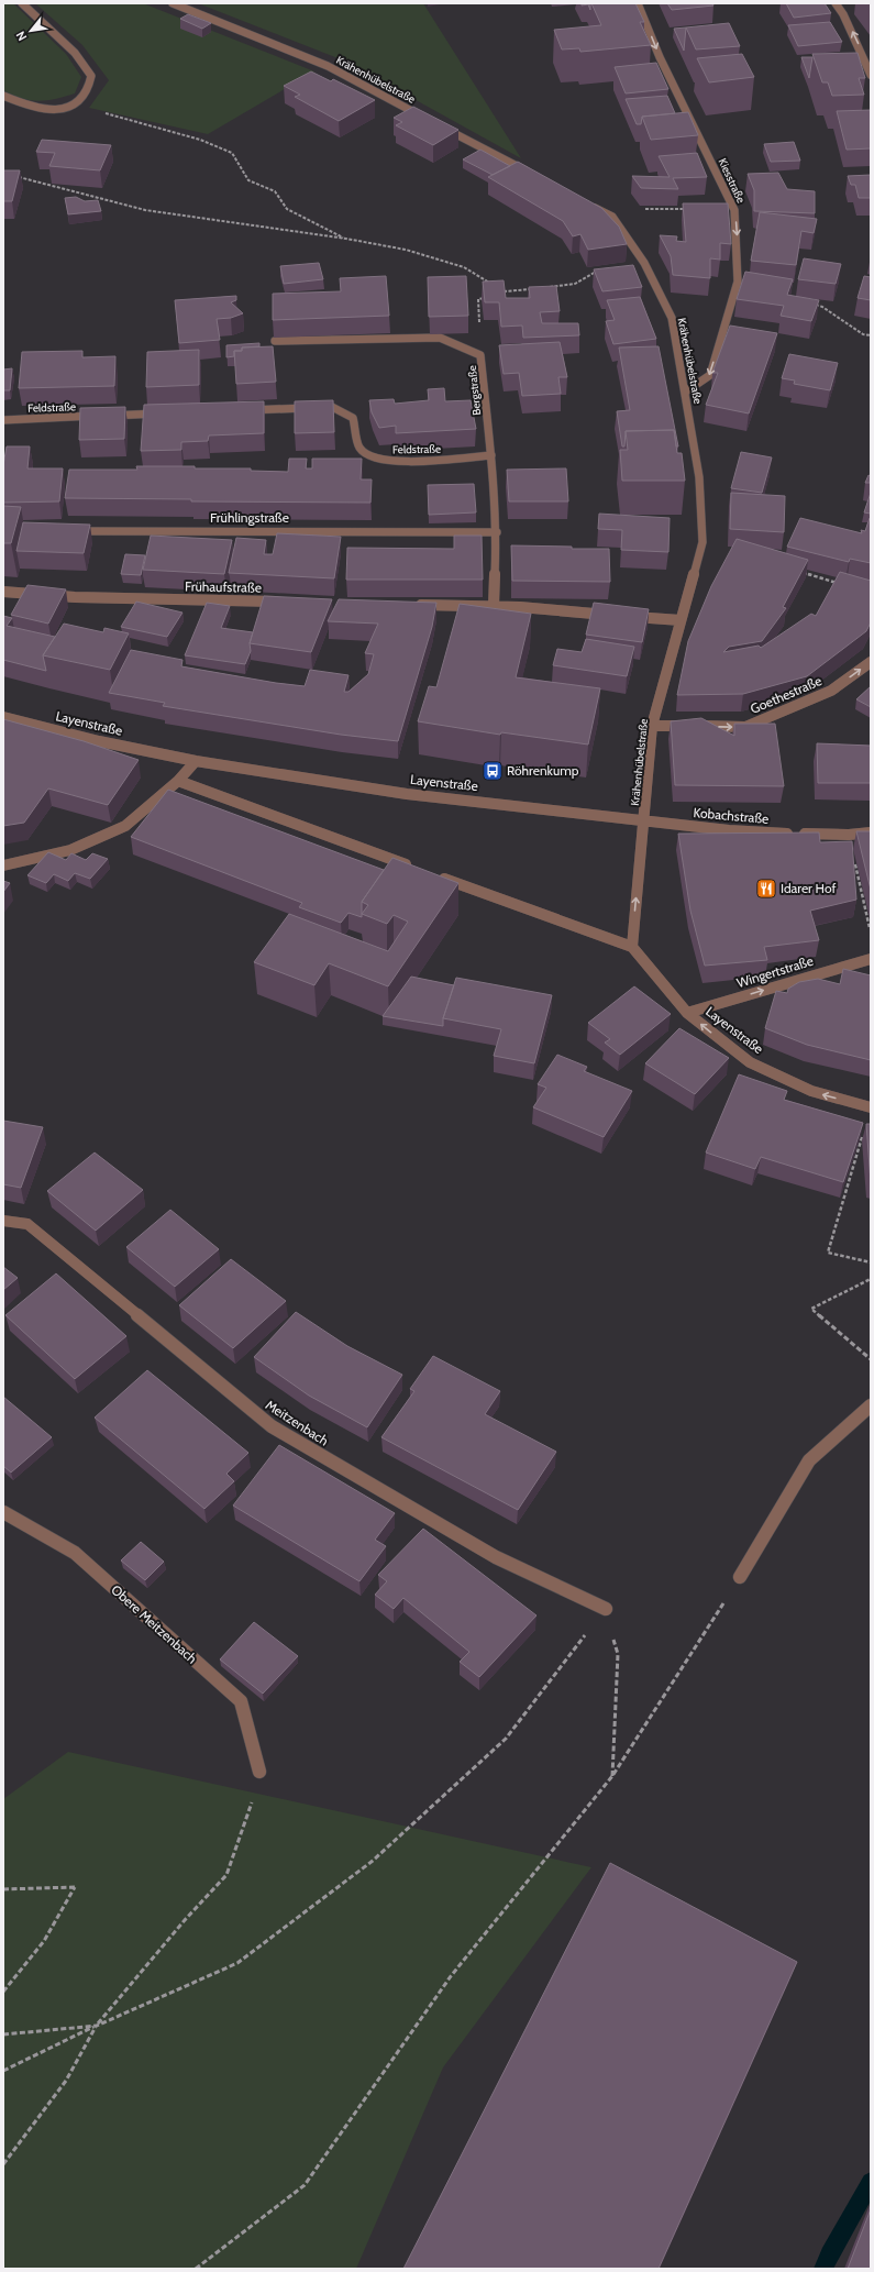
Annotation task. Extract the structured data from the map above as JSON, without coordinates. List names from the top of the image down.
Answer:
{
  "streets": {
    "street": [
      "Krähenhübelstraße",
      "Kiesstraße",
      "Bergstraße",
      "Feldstraße",
      "Frühlingstraße",
      "Frühaufstraße",
      "Goethestraße",
      "Layenstraße",
      "Kobachstraße",
      "Wingertstraße",
      "Meitzenbach",
      "Obere Meitzenbach"
    ]
  },
  "crossings": [
    ["Krähenhübelstraße", "Kiesstraße"],
    ["Krähenhübelstraße", "Goethestraße"],
    ["Krähenhübelstraße", "Layenstraße"],
    ["Krähenhübelstraße", "Kobachstraße"],
    ["Bergstraße", "Feldstraße"],
    ["Bergstraße", "Frühlingstraße"],
    ["Layenstraße", "Kobachstraße"],
    ["Layenstraße", "Wingertstraße"]
  ],
  "one_way": ["Kiesstraße", "Goethestraße", "Wingertstraße"],
  "places": {
    "bus stop": ["Röhrenkump"],
    "restaurant": ["Idarer Hof"]
  },
  "north": "bottom left"
}
